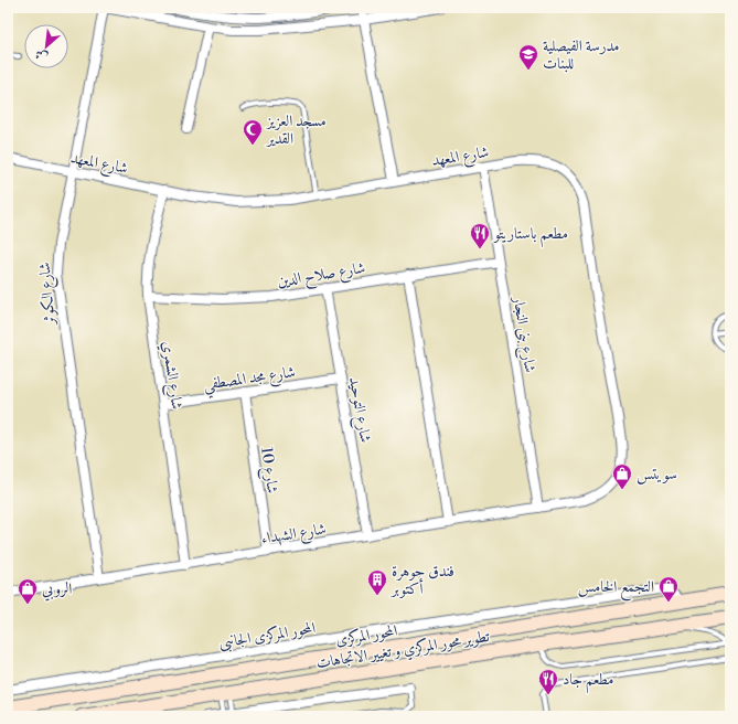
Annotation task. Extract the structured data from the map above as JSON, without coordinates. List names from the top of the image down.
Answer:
{
  "streets": {
    "main road": ["المحور المركزى", "تطوير محور المركزي و تغيير الاتجاهات"],
    "street": [
      "شارع المعهد",
      "شارع صلاح الدين",
      "شارع الكوثر",
      "شارع بنى النجار",
      "شارع الشمري",
      "شارع مجد المصطفي",
      "شارع التوحيد",
      "شارع 10",
      "شارع الشهداء",
      "المحور المركزى الجانبى"
    ]
  },
  "crossings": [
    ["شارع المعهد", "شارع الكوثر"],
    ["شارع المعهد", "شارع بنى النجار"],
    ["شارع المعهد", "شارع الشمري"],
    ["شارع المعهد", "شارع الشهداء"],
    ["شارع صلاح الدين", "شارع بنى النجار"],
    ["شارع صلاح الدين", "شارع الشمري"],
    ["شارع صلاح الدين", "شارع التوحيد"],
    ["شارع الكوثر", "شارع الشهداء"],
    ["شارع بنى النجار", "شارع الشهداء"],
    ["شارع الشمري", "شارع مجد المصطفي"],
    ["شارع الشمري", "شارع الشهداء"],
    ["شارع مجد المصطفي", "شارع التوحيد"],
    ["شارع مجد المصطفي", "شارع 10"],
    ["شارع التوحيد", "شارع الشهداء"],
    ["شارع 10", "شارع الشهداء"],
    ["المحور المركزى الجانبى", "المحور المركزى"]
  ],
  "places": {
    "school or university": ["مدرسة الفيصلية للبنات"],
    "mosque": ["مسجد العزيز القدير"],
    "restaurant": ["مطعم باستاريتو", "مطعم جاد"],
    "shop": ["سويتس", "التجمع الخامس", "الروبي"],
    "building": ["فندق جوهرة أكتوبر"]
  },
  "north": "bottom left"
}
